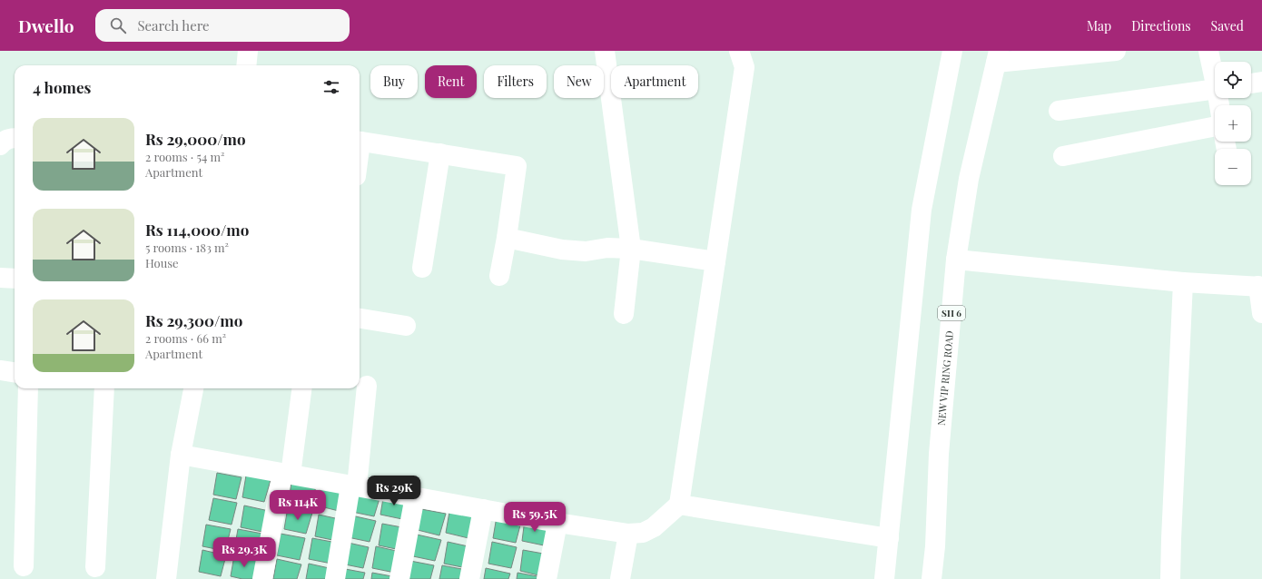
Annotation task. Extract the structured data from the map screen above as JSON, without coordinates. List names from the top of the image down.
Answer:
{
  "streets": {
    "street": ["SH 6", "NEW VIP RING ROAD"]
  },
  "page": {
    "header": "Dwello",
    "search": "Search here",
    "nav": ["Map", "Directions", "Saved"],
    "map_buttons": ["+", "−"],
    "chip": [
      "Buy",
      "Rent",
      "Filters",
      "New",
      "Apartment"
    ],
    "heading": "4 homes",
    "list": [
      {
        "name": "Rs 29,000/mo",
        "note": "2 rooms · 54 m² · Apartment"
      },
      {
        "name": "Rs 114,000/mo",
        "note": "5 rooms · 183 m² · House"
      },
      {
        "name": "Rs 29,300/mo",
        "note": "2 rooms · 66 m² · Apartment"
      }
    ],
    "price": [
      "Rs 29K",
      "Rs 114K",
      "Rs 59.5K",
      "Rs 29.3K"
    ]
  }
}
